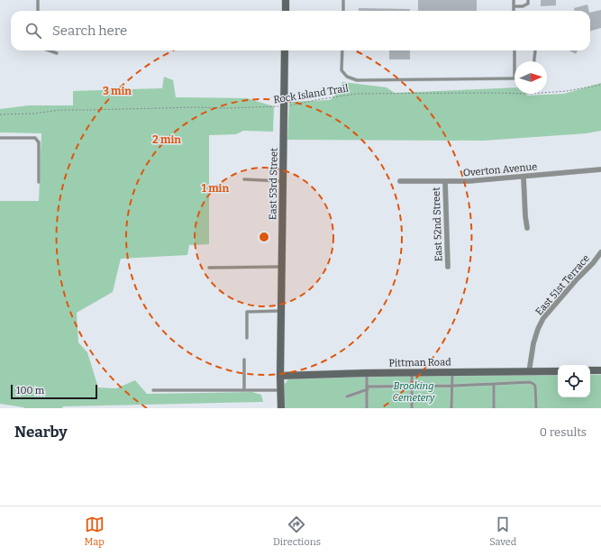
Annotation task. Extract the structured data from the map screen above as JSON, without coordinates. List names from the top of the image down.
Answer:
{
  "streets": {
    "street": [
      "Overton Avenue",
      "East 53rd Street",
      "East 52nd Street",
      "East 51st Terrace",
      "Pittman Road"
    ],
    "path": ["Rock Island Trail"]
  },
  "crossings": [
    ["Rock Island Trail", "East 53rd Street"],
    ["Overton Avenue", "East 52nd Street"],
    ["East 53rd Street", "Pittman Road"],
    ["East 51st Terrace", "Pittman Road"]
  ],
  "parks": ["Brooking Cemetery"],
  "scale_bar": "100 m",
  "north": "right",
  "page": {
    "search": "Search here",
    "scale": "100 m",
    "heading": ["Nearby", "0 results"],
    "nav": ["Map", "Directions", "Saved"]
  },
  "rings": ["3 min", "2 min", "1 min"]
}
